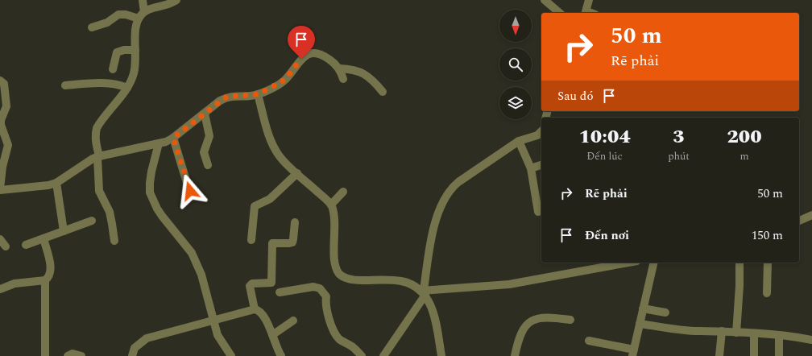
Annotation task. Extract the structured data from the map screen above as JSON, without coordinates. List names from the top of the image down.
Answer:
{
  "north": "bottom",
  "page": {
    "turn": ["50 m", "Rẽ phải"],
    "then": "Sau đó",
    "eta": [
      "10:04",
      "Đến lúc",
      "3",
      "phút",
      "200",
      "m"
    ],
    "list": [
      {
        "name": "Rẽ phải",
        "value": "50 m"
      },
      {
        "name": "Đến nơi",
        "value": "150 m"
      }
    ]
  }
}
